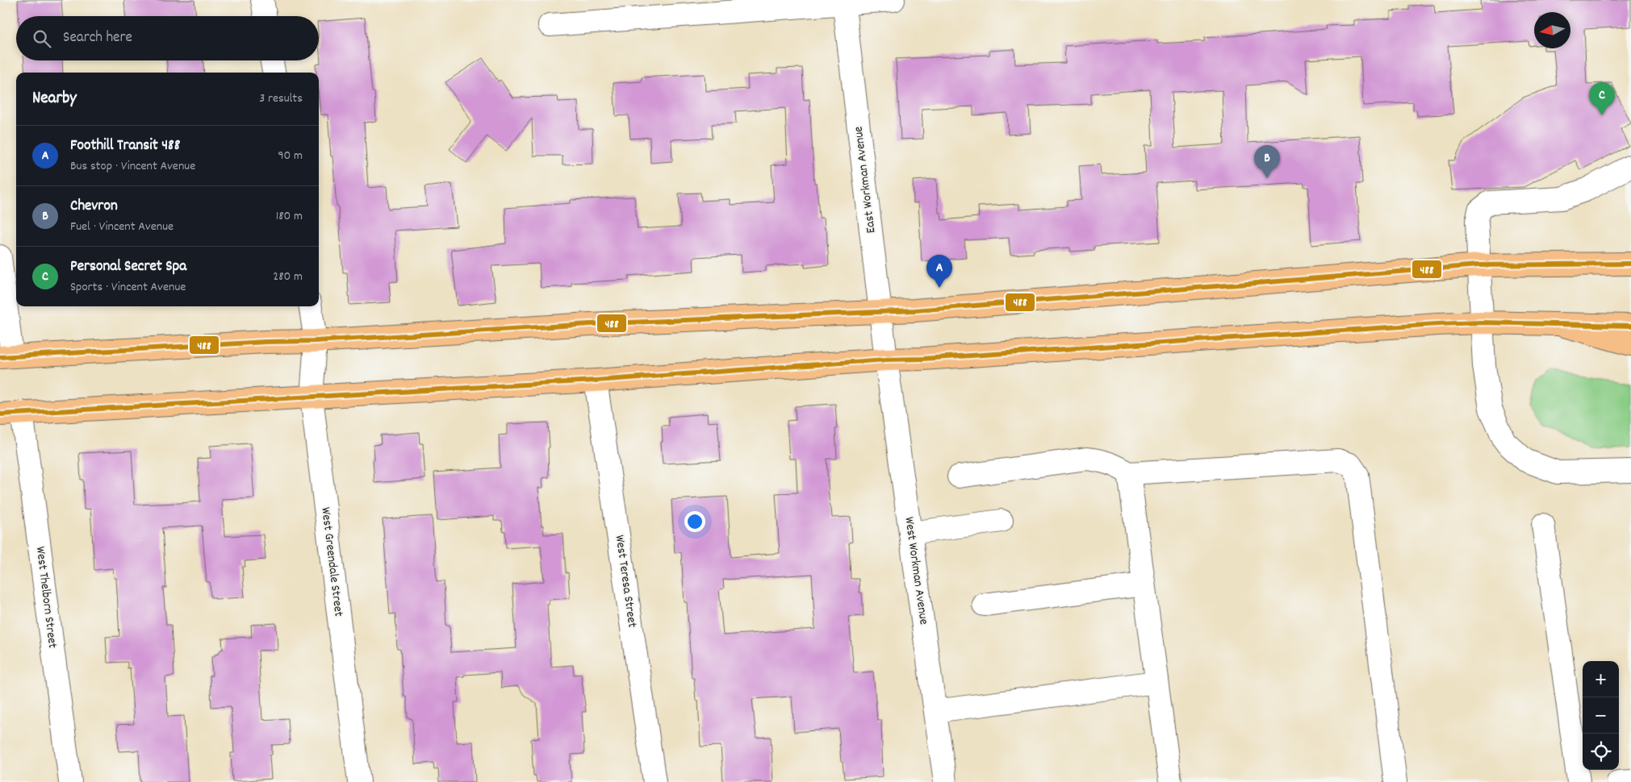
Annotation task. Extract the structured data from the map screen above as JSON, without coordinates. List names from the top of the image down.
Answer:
{
  "streets": {
    "street": [
      "East Workman Avenue",
      "West Greendale Street",
      "West Workman Avenue",
      "West Teresa Street",
      "West Thelborn Street"
    ]
  },
  "crossings": [
    ["East Workman Avenue", "West Workman Avenue"]
  ],
  "lines": ["transit line 488"],
  "north": "left",
  "page": {
    "search": "Search here",
    "heading": ["Nearby", "3 results"],
    "pins": ["C", "B", "A"],
    "list": [
      {
        "mark": "A",
        "name": "Foothill Transit 488",
        "note": "Bus stop · Vincent Avenue",
        "value": "90 m"
      },
      {
        "mark": "B",
        "name": "Chevron",
        "note": "Fuel · Vincent Avenue",
        "value": "180 m"
      },
      {
        "mark": "C",
        "name": "Personal Secret Spa",
        "note": "Sports · Vincent Avenue",
        "value": "280 m"
      }
    ],
    "map_buttons": ["+", "−"]
  }
}
